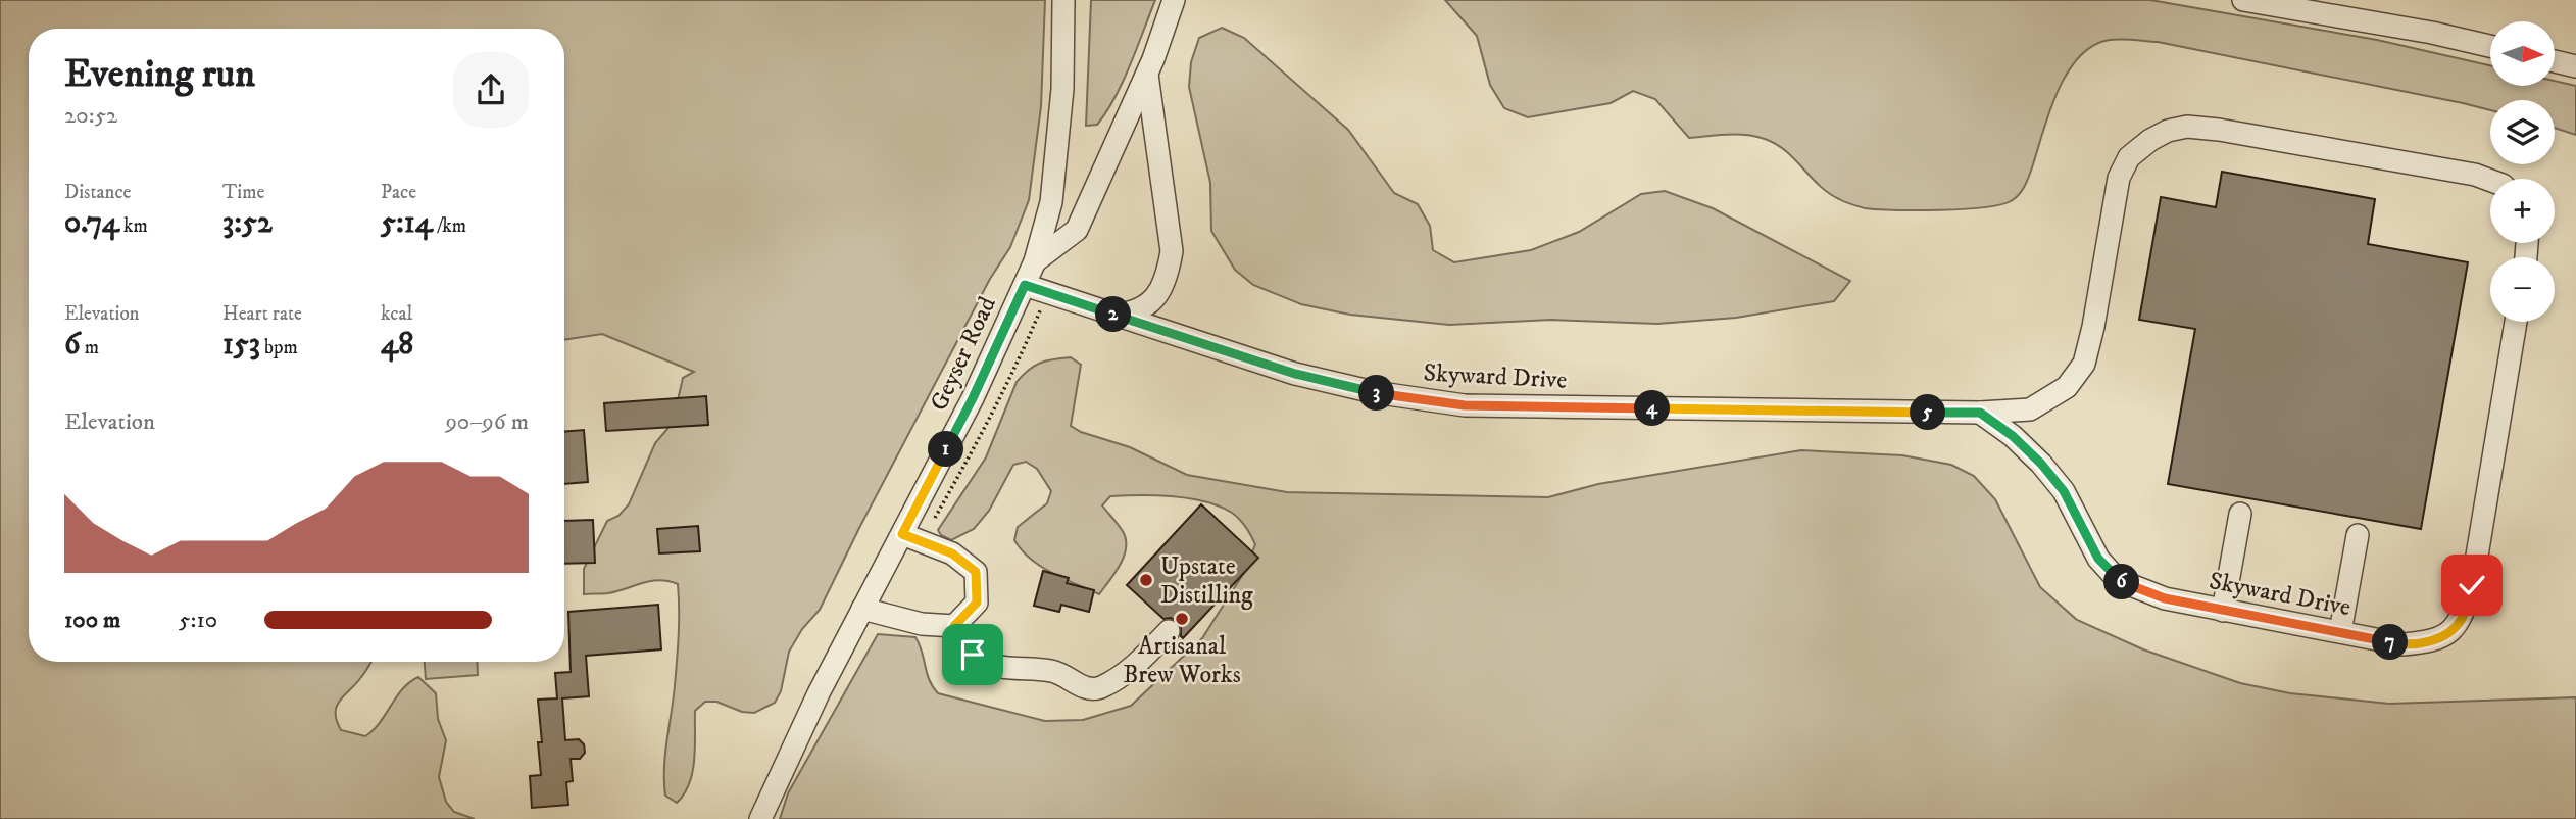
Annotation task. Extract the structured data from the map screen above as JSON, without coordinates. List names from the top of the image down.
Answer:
{
  "streets": {
    "street": ["Geyser Road", "Skyward Drive"]
  },
  "crossings": [
    ["Geyser Road", "Skyward Drive"]
  ],
  "places": ["Upstate Distilling", "Artisanal Brew Works"],
  "north": "right",
  "page": {
    "map_buttons": ["+", "−"],
    "heading": ["Evening run", "20:52"],
    "stats": [
      ["Distance", "0.74 km"],
      ["Time", "3:52"],
      ["Pace", "5:14 /km"],
      ["Elevation", "6 m"],
      ["Heart rate", "153 bpm"],
      ["kcal", "48"]
    ],
    "pins": [
      "2",
      "3",
      "4",
      "5",
      "1",
      "6",
      "7"
    ],
    "chart": ["Elevation", "90–96 m"],
    "list": [
      {
        "name": "100 m",
        "note": "5:10"
      }
    ]
  }
}
